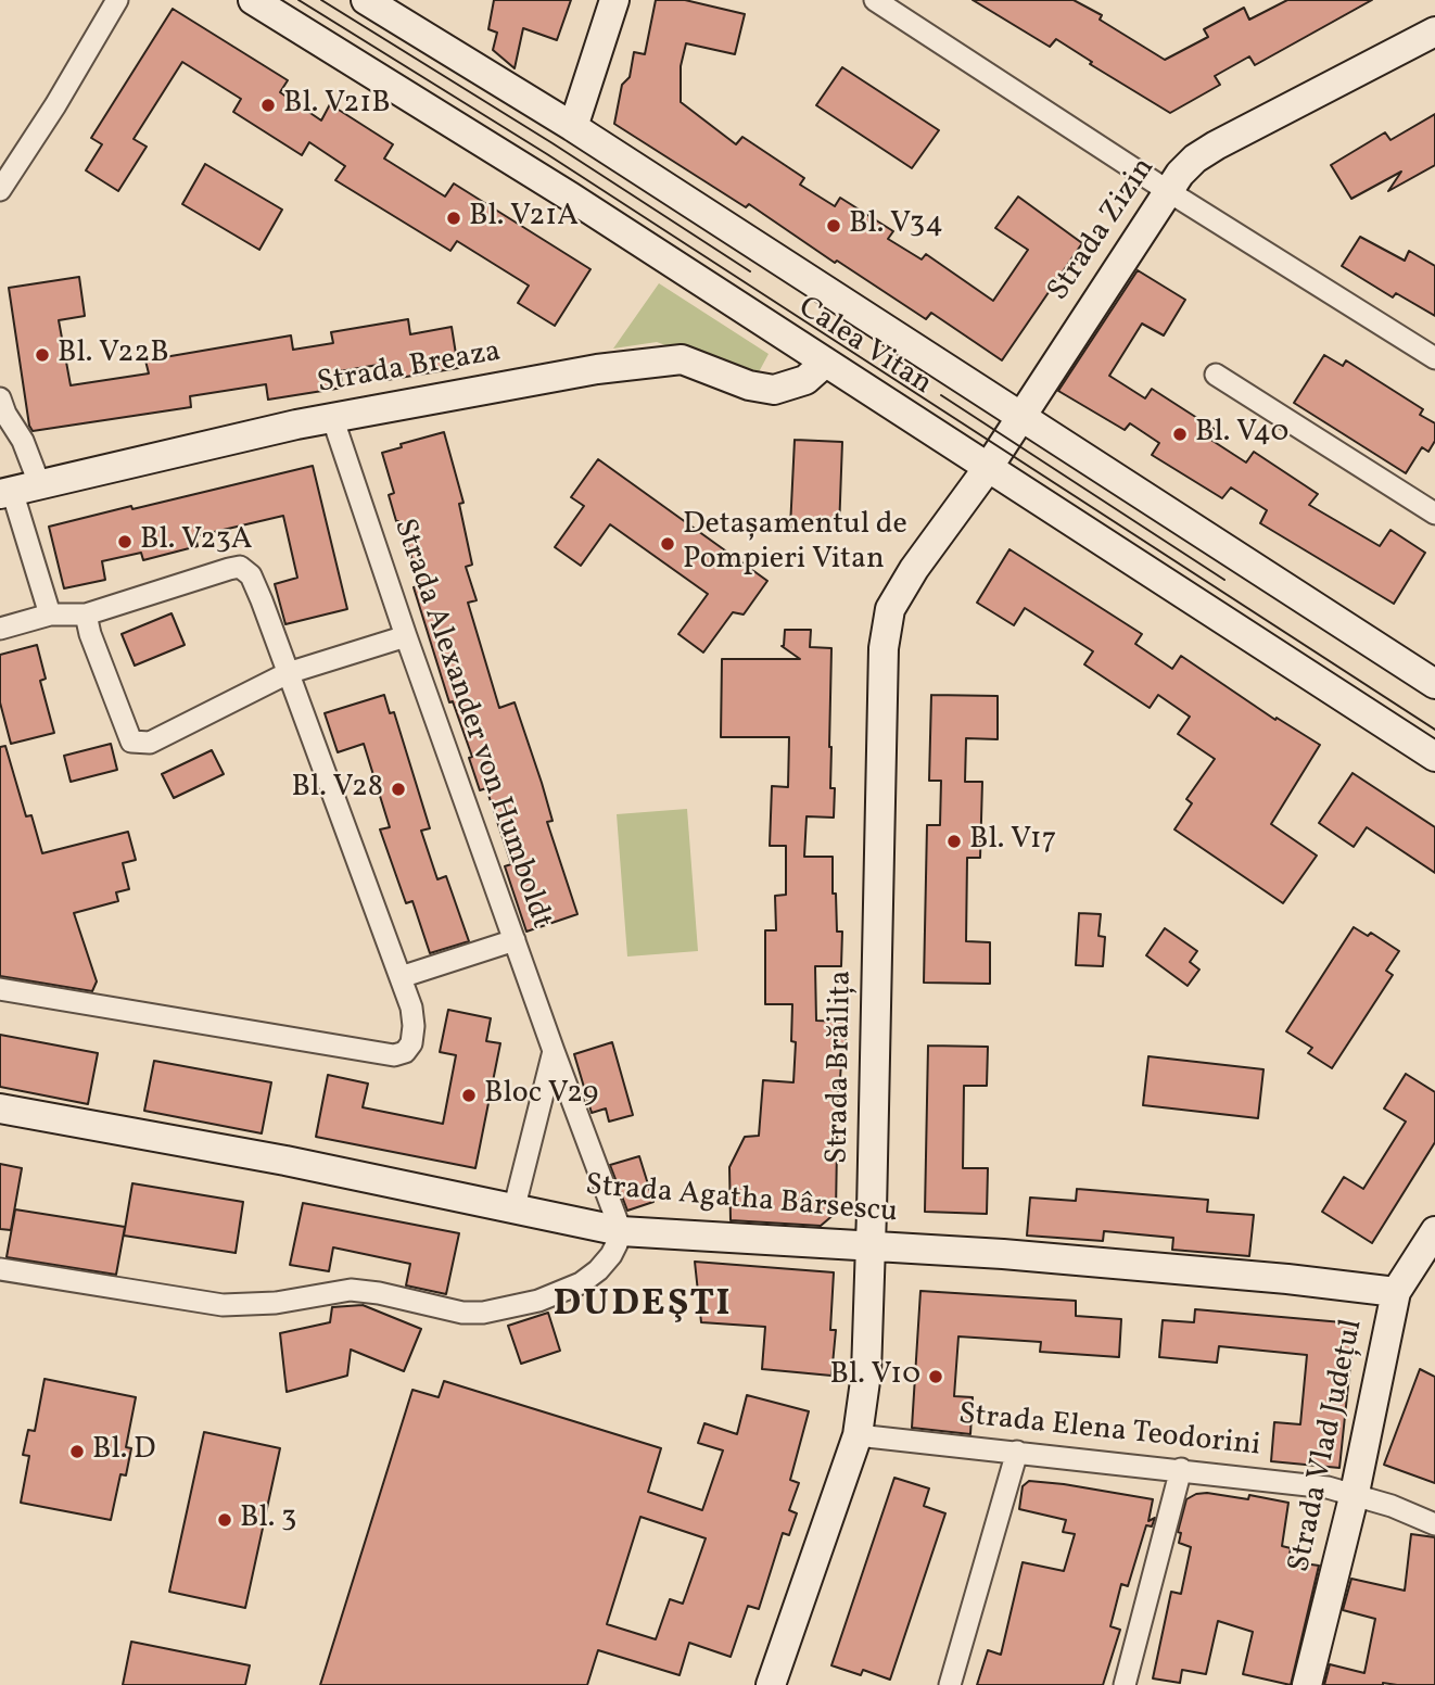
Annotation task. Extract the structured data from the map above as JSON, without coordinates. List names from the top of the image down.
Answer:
{
  "streets": {
    "street": [
      "Strada Zizin",
      "Calea Vitan",
      "Strada Breaza",
      "Strada Alexander von Humboldt",
      "Strada Brăilița",
      "Strada Agatha Bârsescu",
      "Strada Elena Teodorini",
      "Strada Vlad Județul"
    ]
  },
  "crossings": [
    ["Strada Zizin", "Calea Vitan"],
    ["Strada Zizin", "Strada Brăilița"],
    ["Calea Vitan", "Strada Breaza"],
    ["Calea Vitan", "Strada Brăilița"],
    ["Strada Breaza", "Strada Alexander von Humboldt"],
    ["Strada Alexander von Humboldt", "Strada Agatha Bârsescu"],
    ["Strada Brăilița", "Strada Agatha Bârsescu"],
    ["Strada Brăilița", "Strada Elena Teodorini"],
    ["Strada Agatha Bârsescu", "Strada Vlad Județul"],
    ["Strada Elena Teodorini", "Strada Vlad Județul"]
  ],
  "districts": ["DUDEŞTI"],
  "places": [
    "Bl. V21B",
    "Bl. V21A",
    "Bl. V34",
    "Bl. V22B",
    "Bl. V40",
    "Bl. V23A",
    "Detașamentul de Pompieri Vitan",
    "Bl. V28",
    "Bl. V17",
    "Bloc V29",
    "Bl. V10",
    "Bl. D",
    "Bl. 3"
  ]
}
